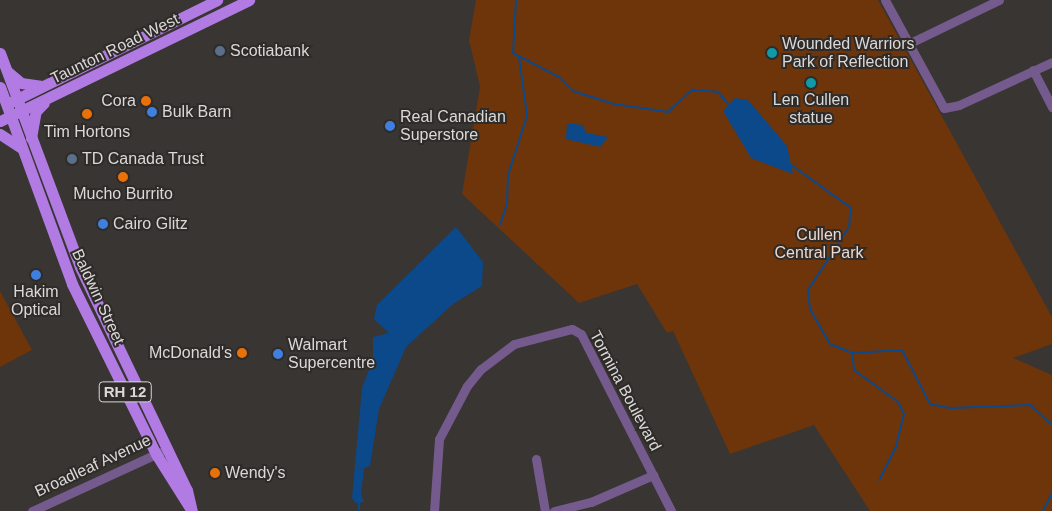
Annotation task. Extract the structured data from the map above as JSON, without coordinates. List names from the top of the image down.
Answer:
{
  "streets": {
    "main road": ["Taunton Road West", "Baldwin Street", "RH 12"],
    "street": ["Tormina Boulevard", "Broadleaf Avenue"]
  },
  "crossings": [
    ["Taunton Road West", "Baldwin Street"],
    ["Taunton Road West", "RH 12"],
    ["Baldwin Street", "RH 12"],
    ["Baldwin Street", "Broadleaf Avenue"]
  ],
  "parks": ["Cullen Central Park"],
  "places": [
    "Scotiabank",
    "Wounded Warriors Park of Reflection",
    "Len Cullen statue",
    "Cora",
    "Bulk Barn",
    "Tim Hortons",
    "Real Canadian Superstore",
    "TD Canada Trust",
    "Mucho Burrito",
    "Cairo Glitz",
    "Hakim Optical",
    "McDonald's",
    "Walmart Supercentre",
    "Wendy's"
  ]
}
